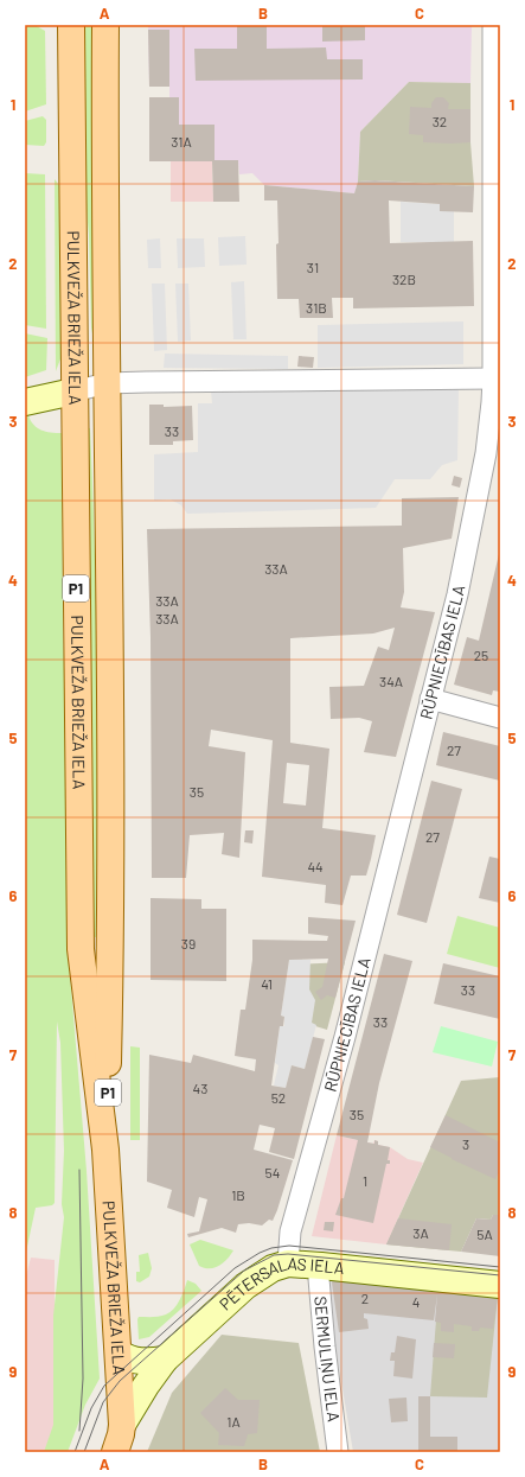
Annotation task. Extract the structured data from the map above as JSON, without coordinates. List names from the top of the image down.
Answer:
{
  "streets": {
    "main road": ["PULKVEŽA BRIEŽA IELA", "P1"],
    "street": ["RŪPNIECĪBAS IELA", "PĒTERSALAS IELA", "SERMULIŅU IELA"]
  },
  "crossings": [
    ["PULKVEŽA BRIEŽA IELA", "P1"],
    ["PULKVEŽA BRIEŽA IELA", "PĒTERSALAS IELA"],
    ["P1", "PĒTERSALAS IELA"],
    ["RŪPNIECĪBAS IELA", "PĒTERSALAS IELA"],
    ["PĒTERSALAS IELA", "SERMULIŅU IELA"]
  ],
  "house_numbers": [
    "32",
    "31A",
    "31",
    "32B",
    "31B",
    "33",
    "33A",
    "33A",
    "33A",
    "25",
    "34A",
    "27",
    "35",
    "27",
    "44",
    "39",
    "41",
    "33",
    "33",
    "43",
    "52",
    "35",
    "3",
    "54",
    "1",
    "1B",
    "3A",
    "5A",
    "2",
    "4",
    "1A"
  ],
  "grid": {
    "columns": ["A", "B", "C"],
    "rows": [
      "1",
      "2",
      "3",
      "4",
      "5",
      "6",
      "7",
      "8",
      "9"
    ]
  }
}
